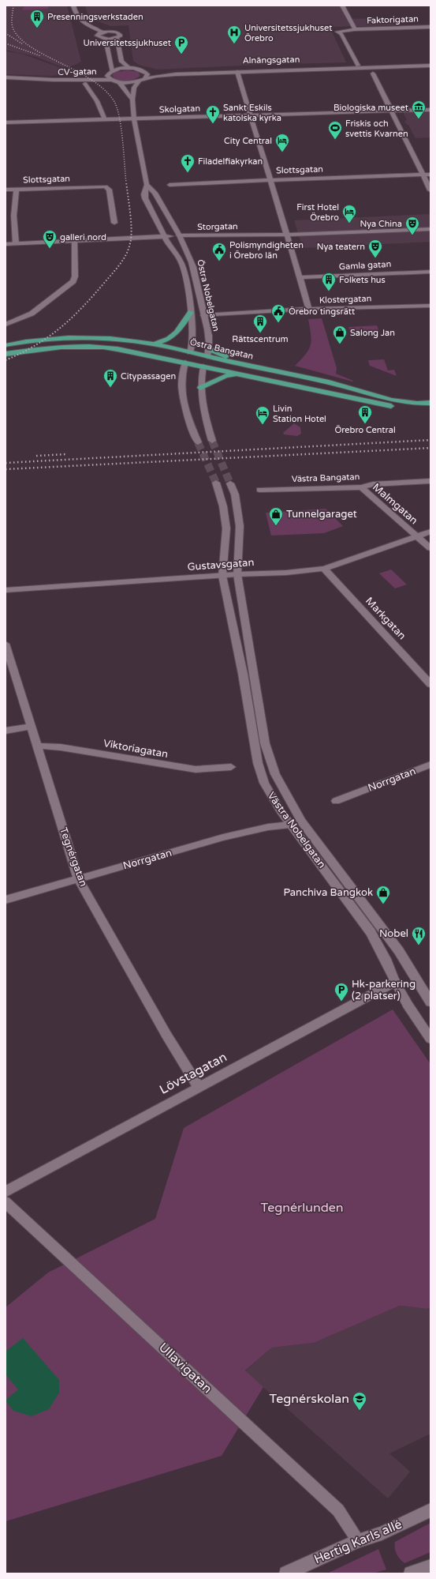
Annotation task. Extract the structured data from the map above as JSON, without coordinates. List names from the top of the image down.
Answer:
{
  "streets": {
    "main road": ["Östra Bangatan"],
    "street": [
      "Faktorigatan",
      "Alnängsgatan",
      "CV-gatan",
      "Skolgatan",
      "Slottsgatan",
      "Storgatan",
      "Gamla gatan",
      "Östra Nobelgatan",
      "Klostergatan",
      "Västra Bangatan",
      "Malmgatan",
      "Gustavsgatan",
      "Markgatan",
      "Viktoriagatan",
      "Norrgatan",
      "Västra Nobelgatan",
      "Tegnérgatan",
      "Lövstagatan",
      "Ullavigatan",
      "Hertig Karls allé"
    ]
  },
  "crossings": [
    ["Faktorigatan", "Alnängsgatan"],
    ["Alnängsgatan", "CV-gatan"],
    ["Skolgatan", "Östra Nobelgatan"],
    ["Storgatan", "Östra Nobelgatan"],
    ["Östra Nobelgatan", "Klostergatan"],
    ["Östra Nobelgatan", "Östra Bangatan"],
    ["Västra Bangatan", "Malmgatan"],
    ["Malmgatan", "Gustavsgatan"],
    ["Gustavsgatan", "Markgatan"],
    ["Gustavsgatan", "Västra Nobelgatan"],
    ["Viktoriagatan", "Tegnérgatan"],
    ["Norrgatan", "Västra Nobelgatan"],
    ["Norrgatan", "Tegnérgatan"],
    ["Västra Nobelgatan", "Lövstagatan"],
    ["Tegnérgatan", "Lövstagatan"],
    ["Ullavigatan", "Hertig Karls allé"]
  ],
  "parks": ["Tegnérlunden"],
  "places": {
    "building": [
      "Presenningsverkstaden",
      "Folkets hus",
      "Rättscentrum",
      "Citypassagen",
      "Örebro Central"
    ],
    "hospital": ["Universitetssjukhuset Örebro"],
    "parking": ["Universitetssjukhuset", "Hk-parkering (2 platser)"],
    "museum": ["Biologiska museet"],
    "church": ["Sankt Eskils katolska kyrka", "Filadelfiakyrkan"],
    "sports": ["Friskis och svettis Kvarnen"],
    "hotel": ["City Central", "First Hotel Örebro", "Livin Station Hotel"],
    "theatre": ["Nya China", "galleri nord", "Nya teatern"],
    "public building": ["Polismyndigheten i Örebro län", "Örebro tingsrätt"],
    "shop": ["Salong Jan", "Tunnelgaraget", "Panchiva Bangkok"],
    "restaurant": ["Nobel"],
    "school or university": ["Tegnérskolan"]
  }
}
